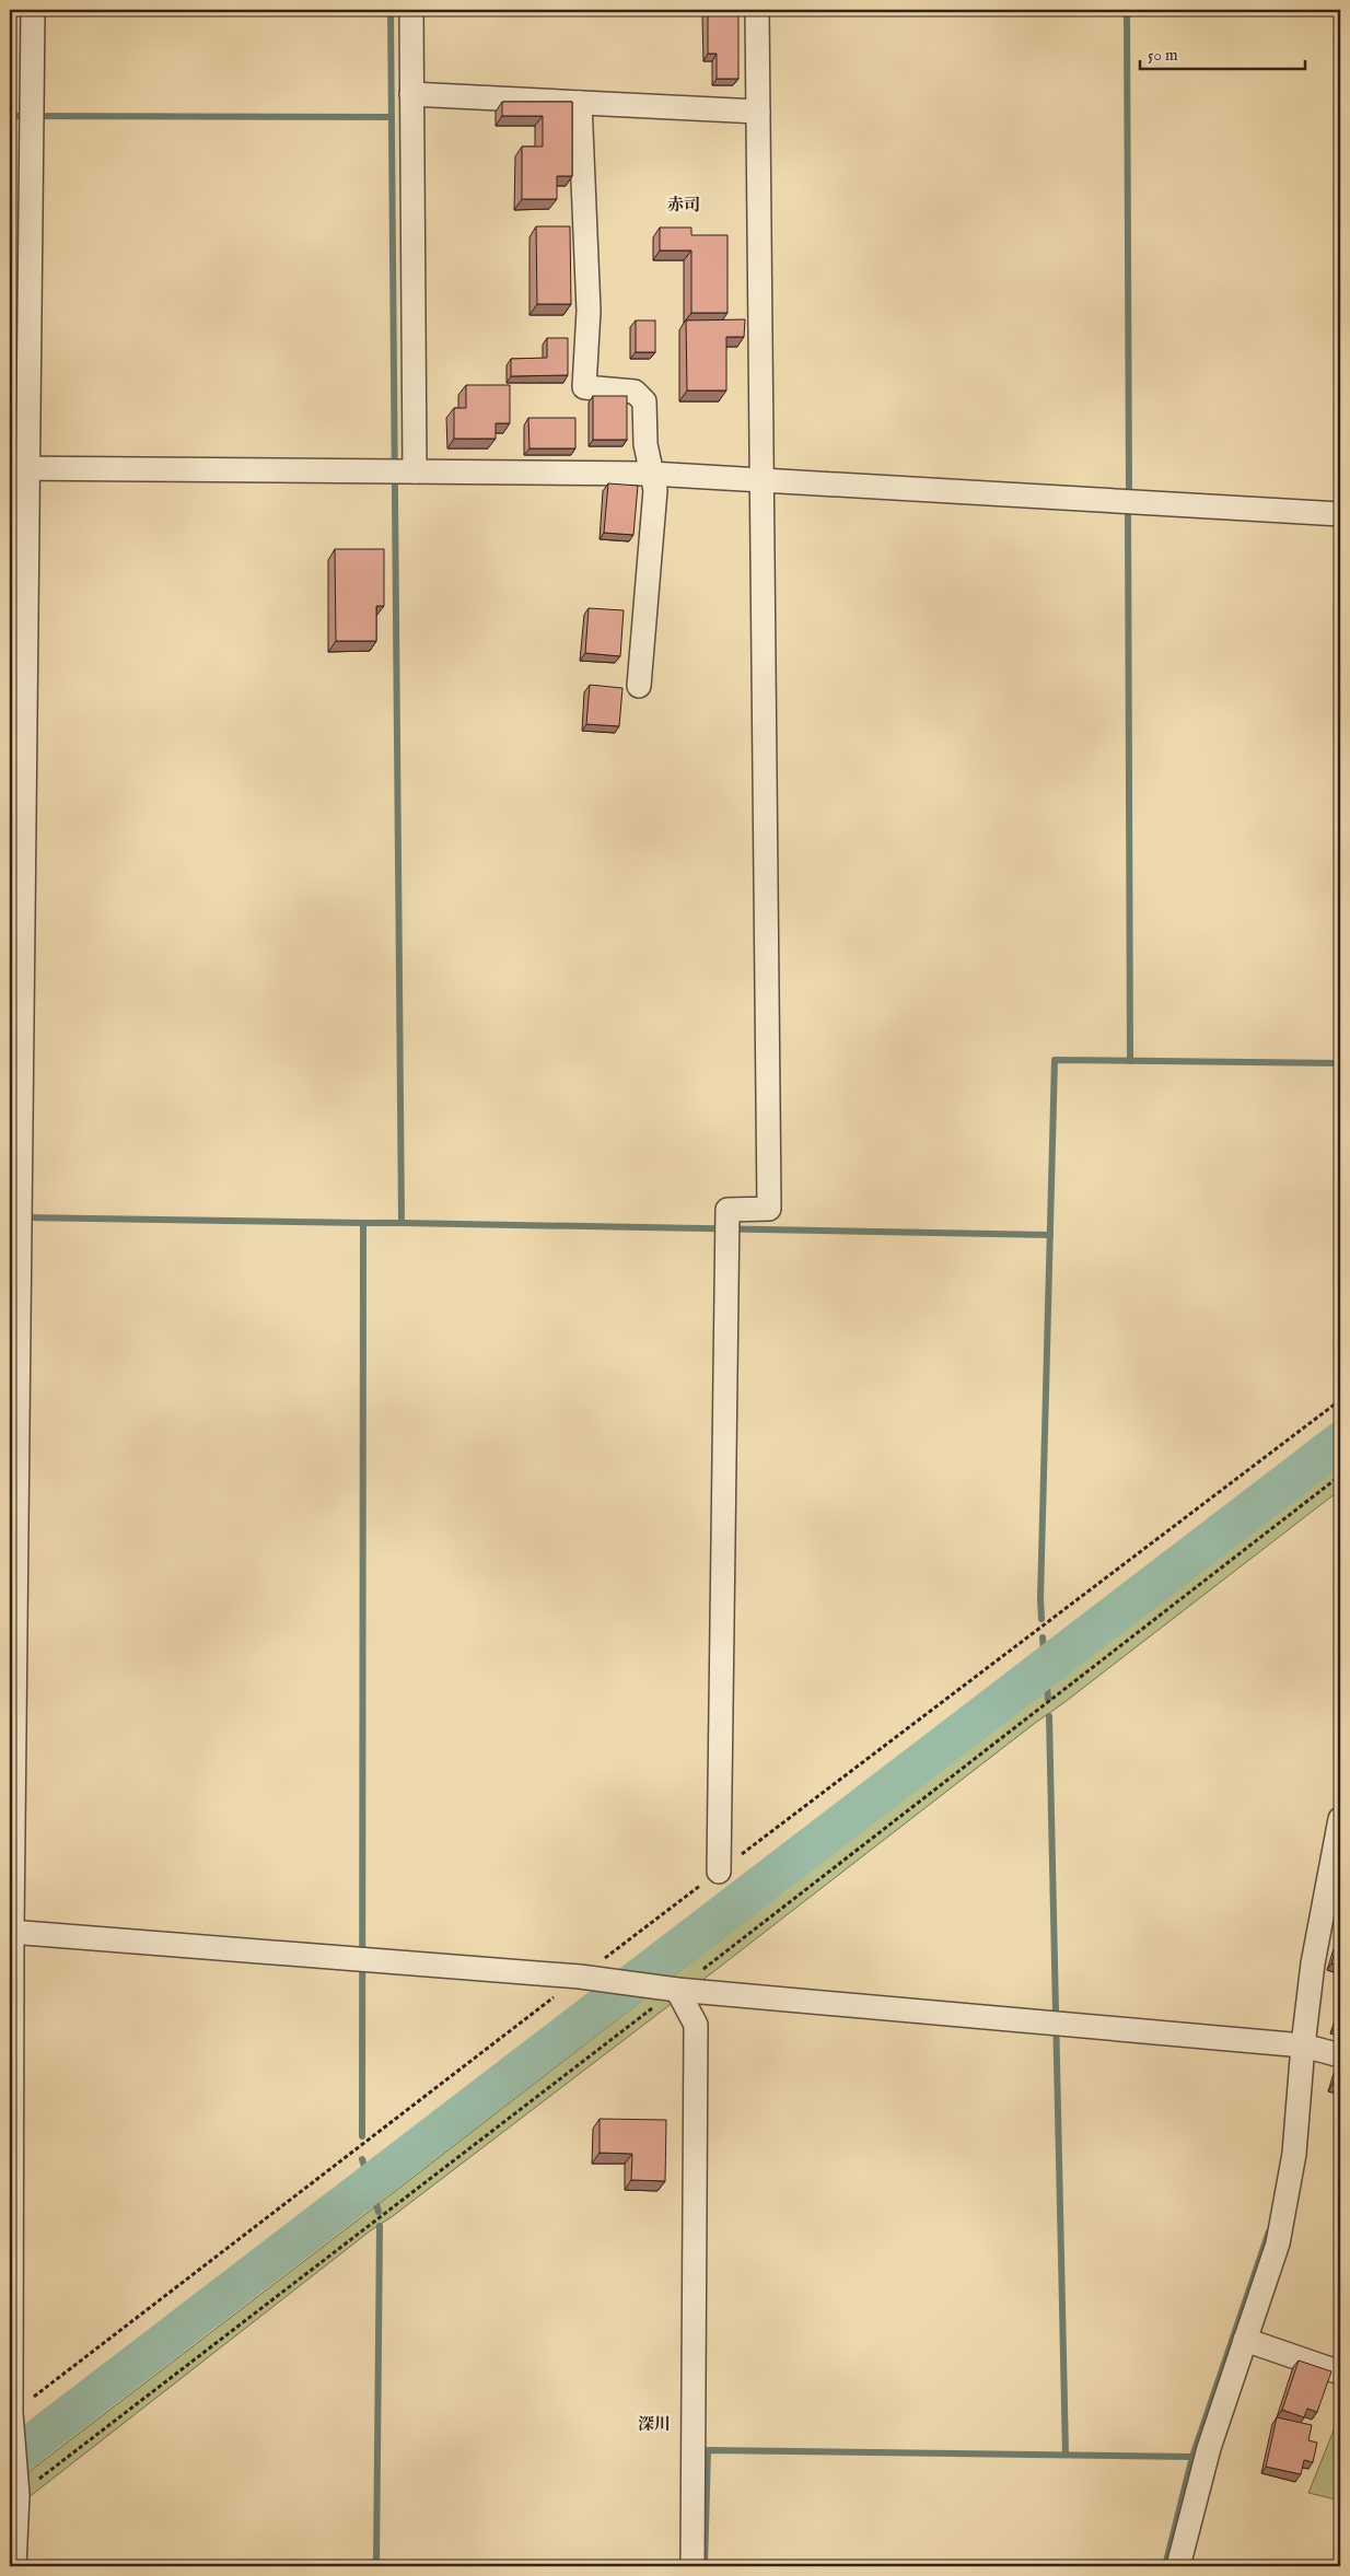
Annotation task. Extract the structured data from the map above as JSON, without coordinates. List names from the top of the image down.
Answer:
{
  "districts": ["赤司", "深川"],
  "scale_bar": "50 m"
}
